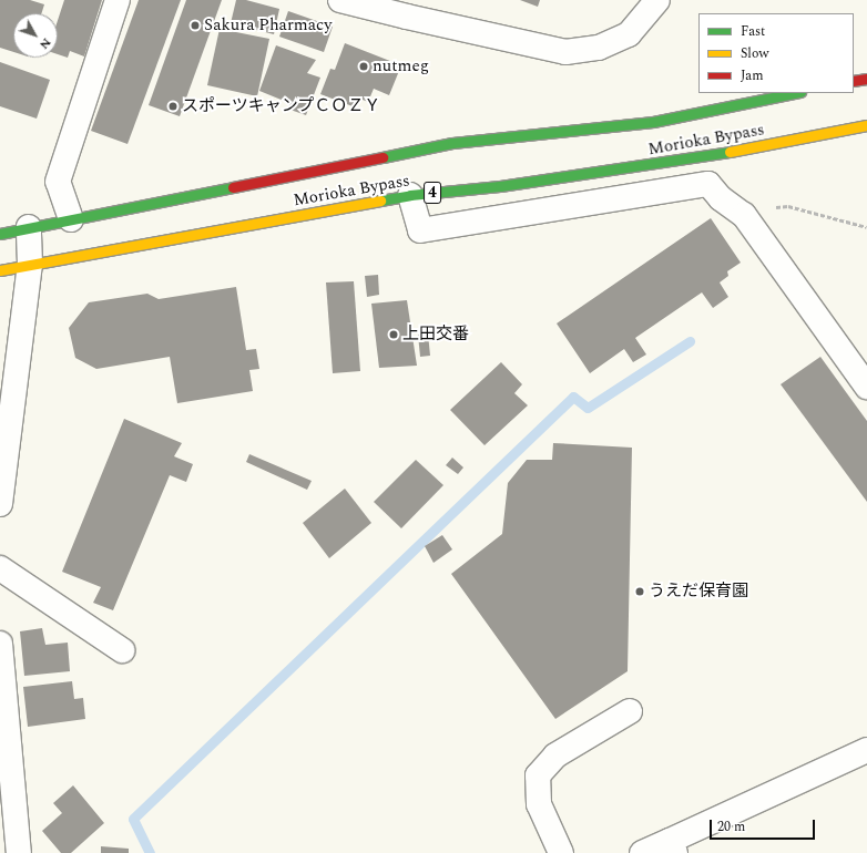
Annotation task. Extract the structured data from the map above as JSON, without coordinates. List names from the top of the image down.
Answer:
{
  "streets": {
    "highway": ["Morioka Bypass", "4"]
  },
  "places": [
    "Sakura Pharmacy",
    "nutmeg",
    "スポーツキャンプＣＯＺＹ",
    "上田交番",
    "うえだ保育園"
  ],
  "legend": ["Fast", "Slow", "Jam"],
  "scale_bar": "20 m",
  "north": "bottom right"
}
